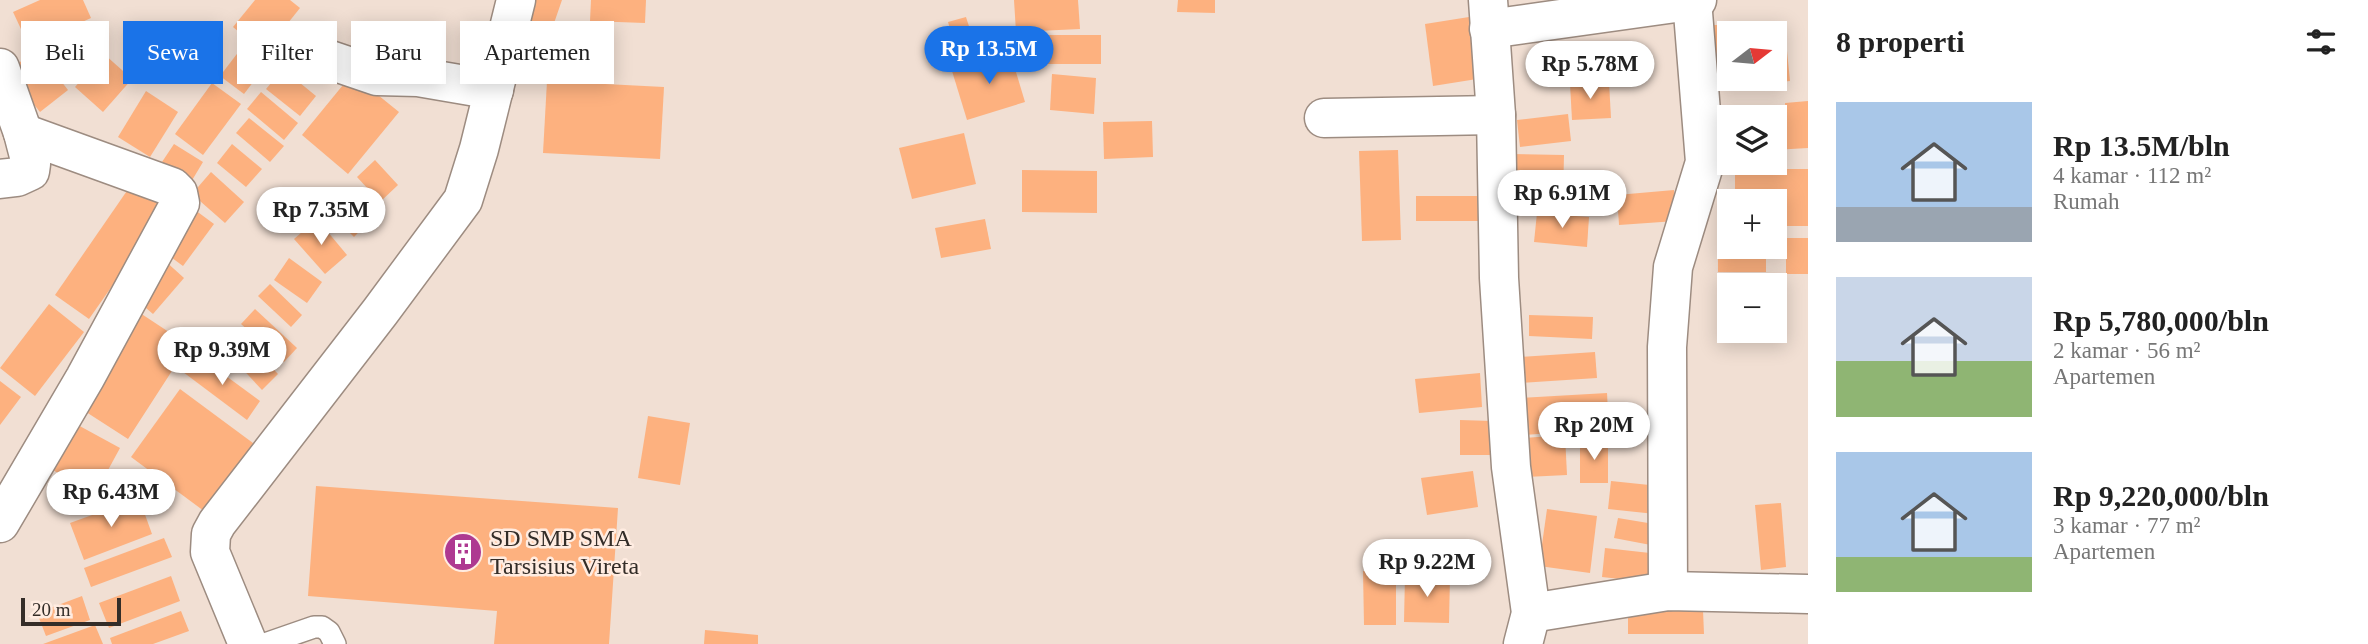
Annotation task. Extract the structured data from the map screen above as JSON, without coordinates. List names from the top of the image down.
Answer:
{
  "places": {
    "building": ["SD SMP SMA Tarsisius Vireta"]
  },
  "scale_bar": "20 m",
  "north": "right",
  "page": {
    "heading": "8 properti",
    "map_buttons": ["+", "−"],
    "chip": [
      "Beli",
      "Sewa",
      "Filter",
      "Baru",
      "Apartemen"
    ],
    "price": [
      "Rp 13.5M",
      "Rp 5.78M",
      "Rp 6.91M",
      "Rp 7.35M",
      "Rp 9.39M",
      "Rp 20M",
      "Rp 6.43M",
      "Rp 9.22M"
    ],
    "list": [
      {
        "name": "Rp 13.5M/bln",
        "note": "4 kamar · 112 m² · Rumah"
      },
      {
        "name": "Rp 5,780,000/bln",
        "note": "2 kamar · 56 m² · Apartemen"
      },
      {
        "name": "Rp 9,220,000/bln",
        "note": "3 kamar · 77 m² · Apartemen"
      }
    ],
    "scale": "20 m"
  }
}
